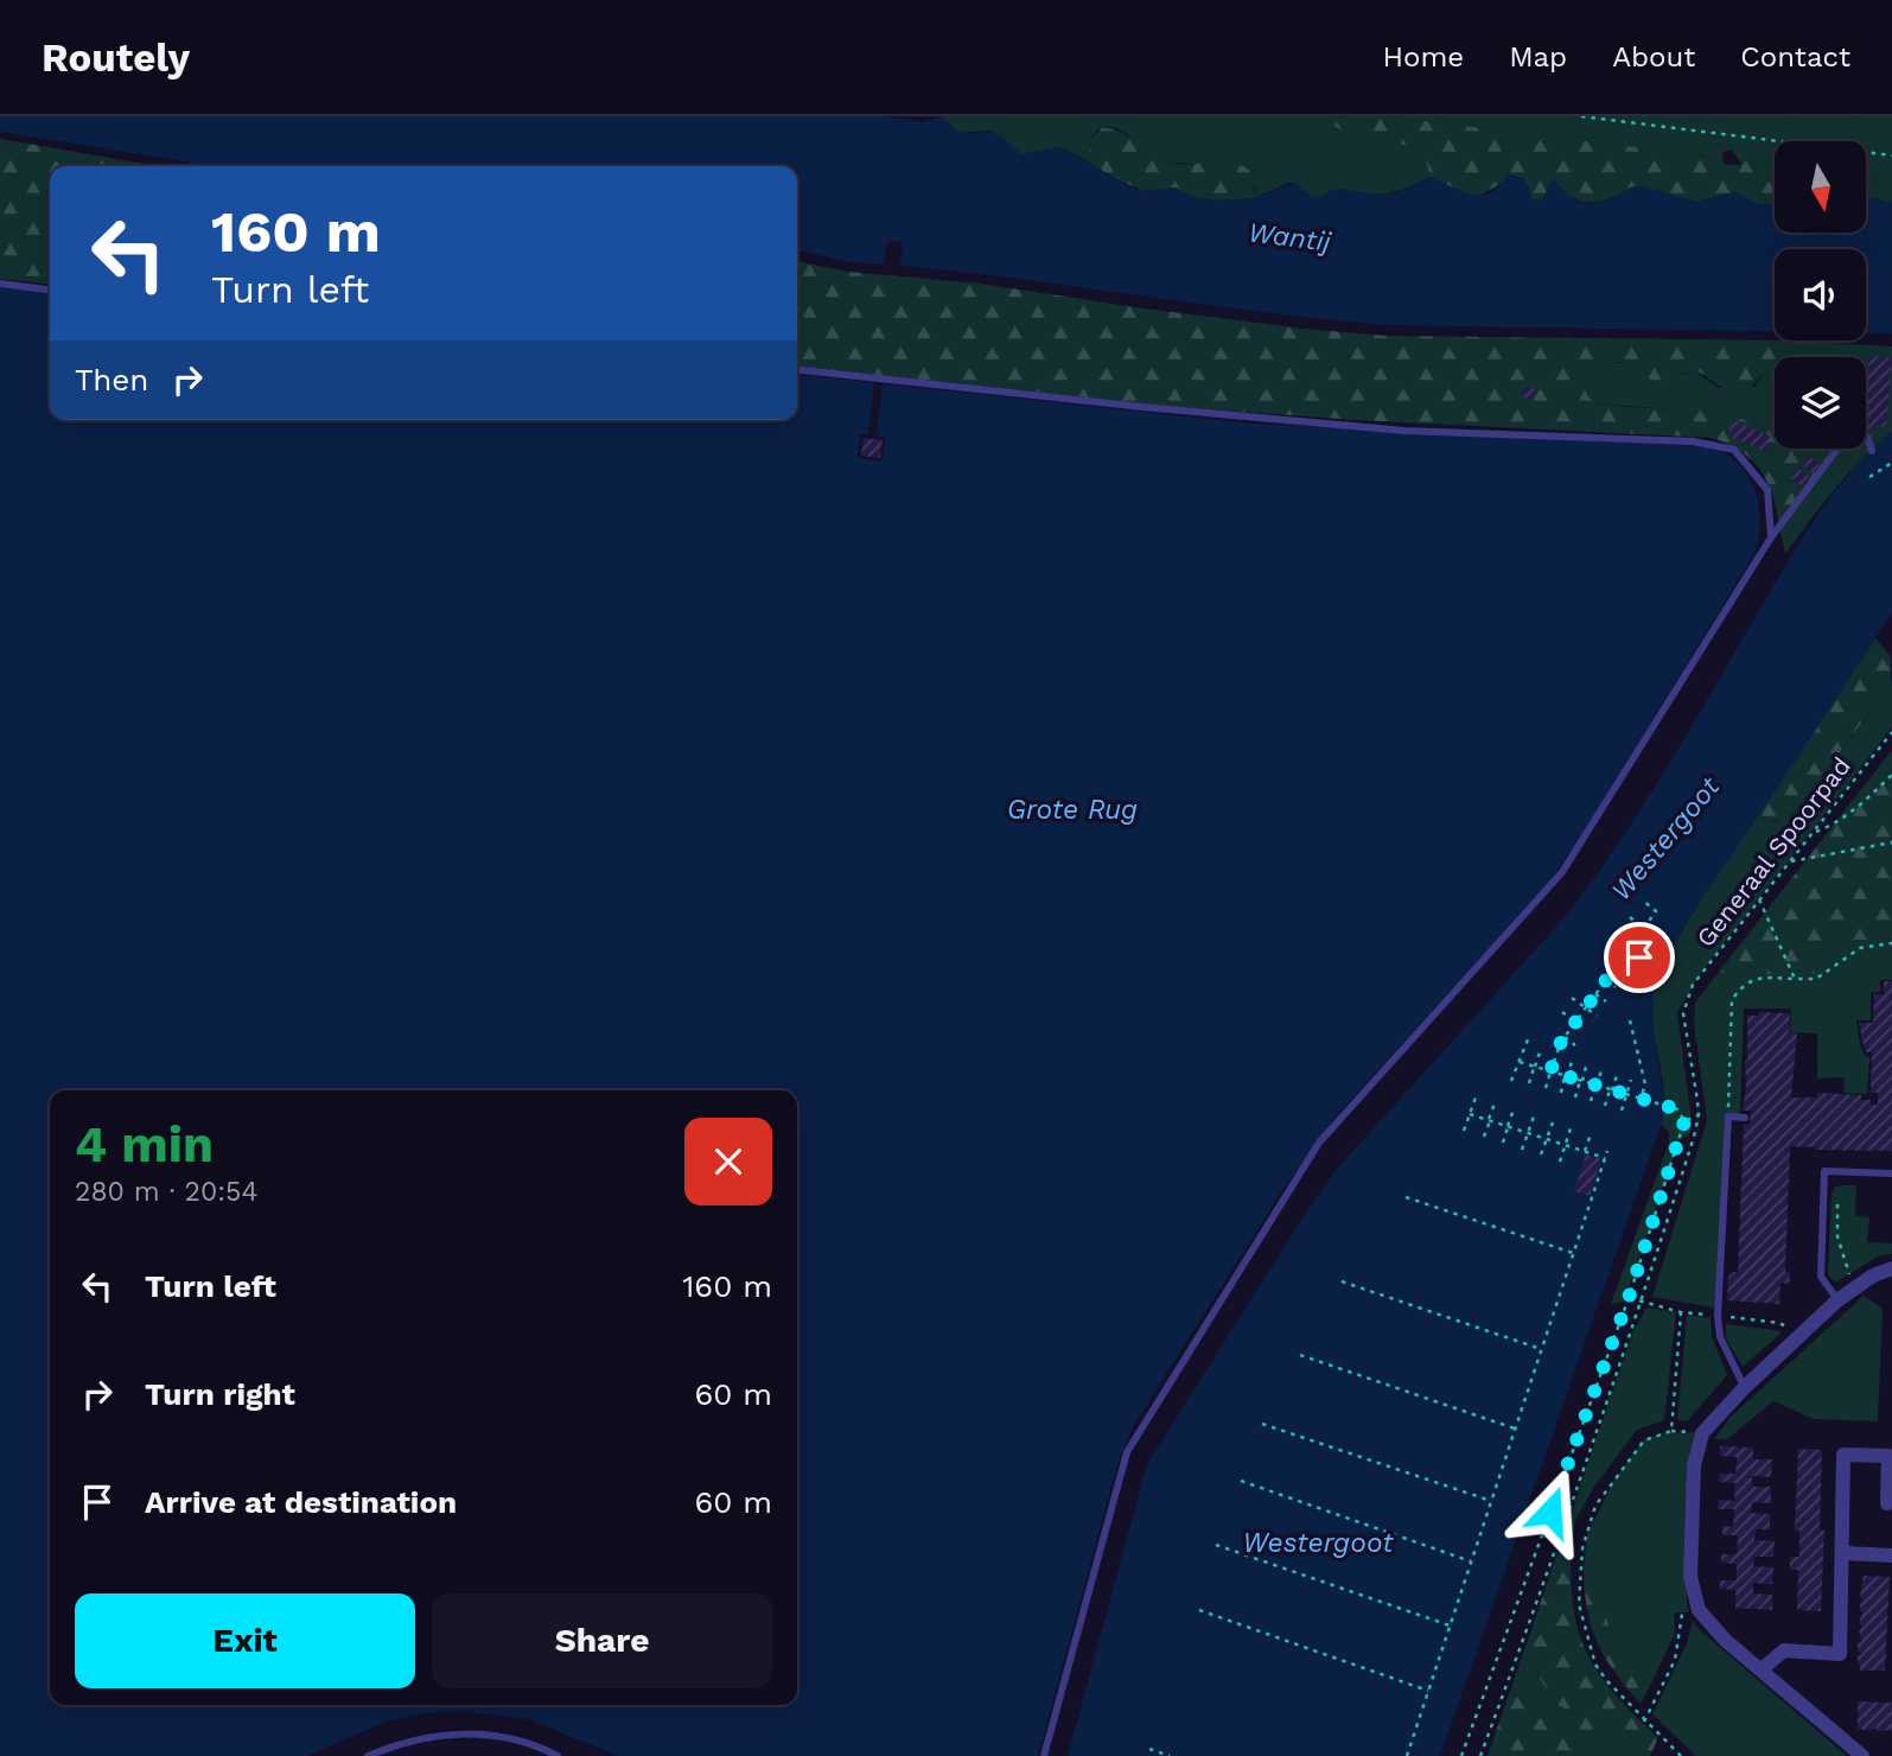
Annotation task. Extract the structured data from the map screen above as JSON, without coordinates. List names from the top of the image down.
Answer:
{
  "streets": {
    "path": ["Generaal Spoorpad"]
  },
  "water": ["Wantij", "Grote Rug", "Westergoot"],
  "north": "bottom",
  "page": {
    "header": "Routely",
    "nav": [
      "Home",
      "Map",
      "About",
      "Contact"
    ],
    "turn": ["160 m", "Turn left"],
    "then": "Then",
    "heading": ["4 min", "280 m · 20:54"],
    "list": [
      {
        "name": "Turn left",
        "value": "160 m"
      },
      {
        "name": "Turn right",
        "value": "60 m"
      },
      {
        "name": "Arrive at destination",
        "value": "60 m"
      }
    ],
    "buttons": ["Exit", "Share"]
  }
}
